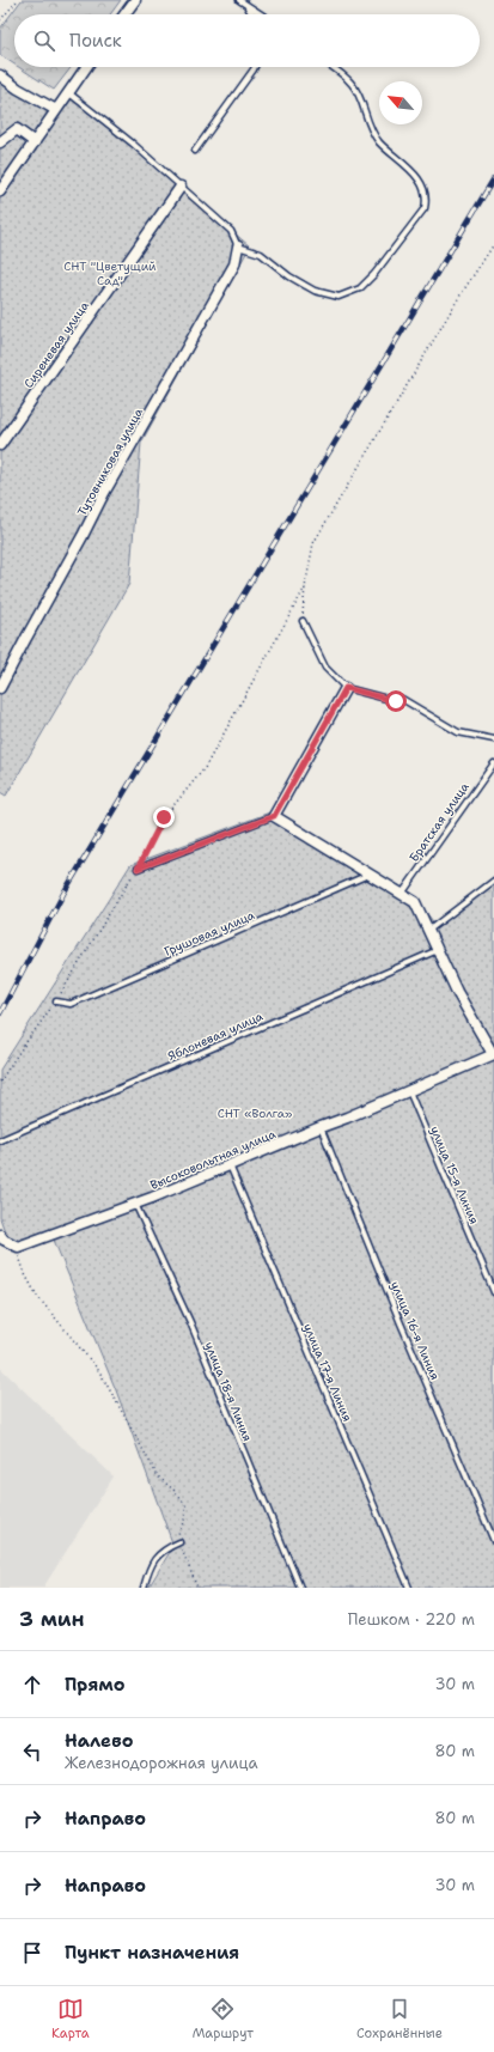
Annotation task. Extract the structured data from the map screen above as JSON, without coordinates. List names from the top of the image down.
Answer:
{
  "streets": {
    "street": ["Сиреневая улица", "Тутовниковая улица", "Высоковольтная улица"],
    "lane": [
      "Братская улица",
      "Грушовая улица",
      "Яблоневая улица",
      "улица 15-я Линия",
      "улица 16-я Линия",
      "улица 17-я Линия",
      "улица 18-я Линия"
    ]
  },
  "crossings": [
    ["Высоковольтная улица", "улица 15-я Линия"],
    ["Высоковольтная улица", "улица 16-я Линия"],
    ["Высоковольтная улица", "улица 17-я Линия"],
    ["Высоковольтная улица", "улица 18-я Линия"]
  ],
  "parks": ["СНТ \"Цветущий Сад\"", "СНТ «Волга»"],
  "north": "top left",
  "page": {
    "search": "Поиск",
    "heading": ["3 мин", "Пешком · 220 m"],
    "list": [
      ["Прямо", "30 m"],
      ["Налево", "Железнодорожная улица", "80 m"],
      ["Направо", "80 m"],
      ["Направо", "30 m"],
      "Пункт назначения"
    ],
    "nav": ["Карта", "Маршрут", "Сохранённые"]
  }
}
